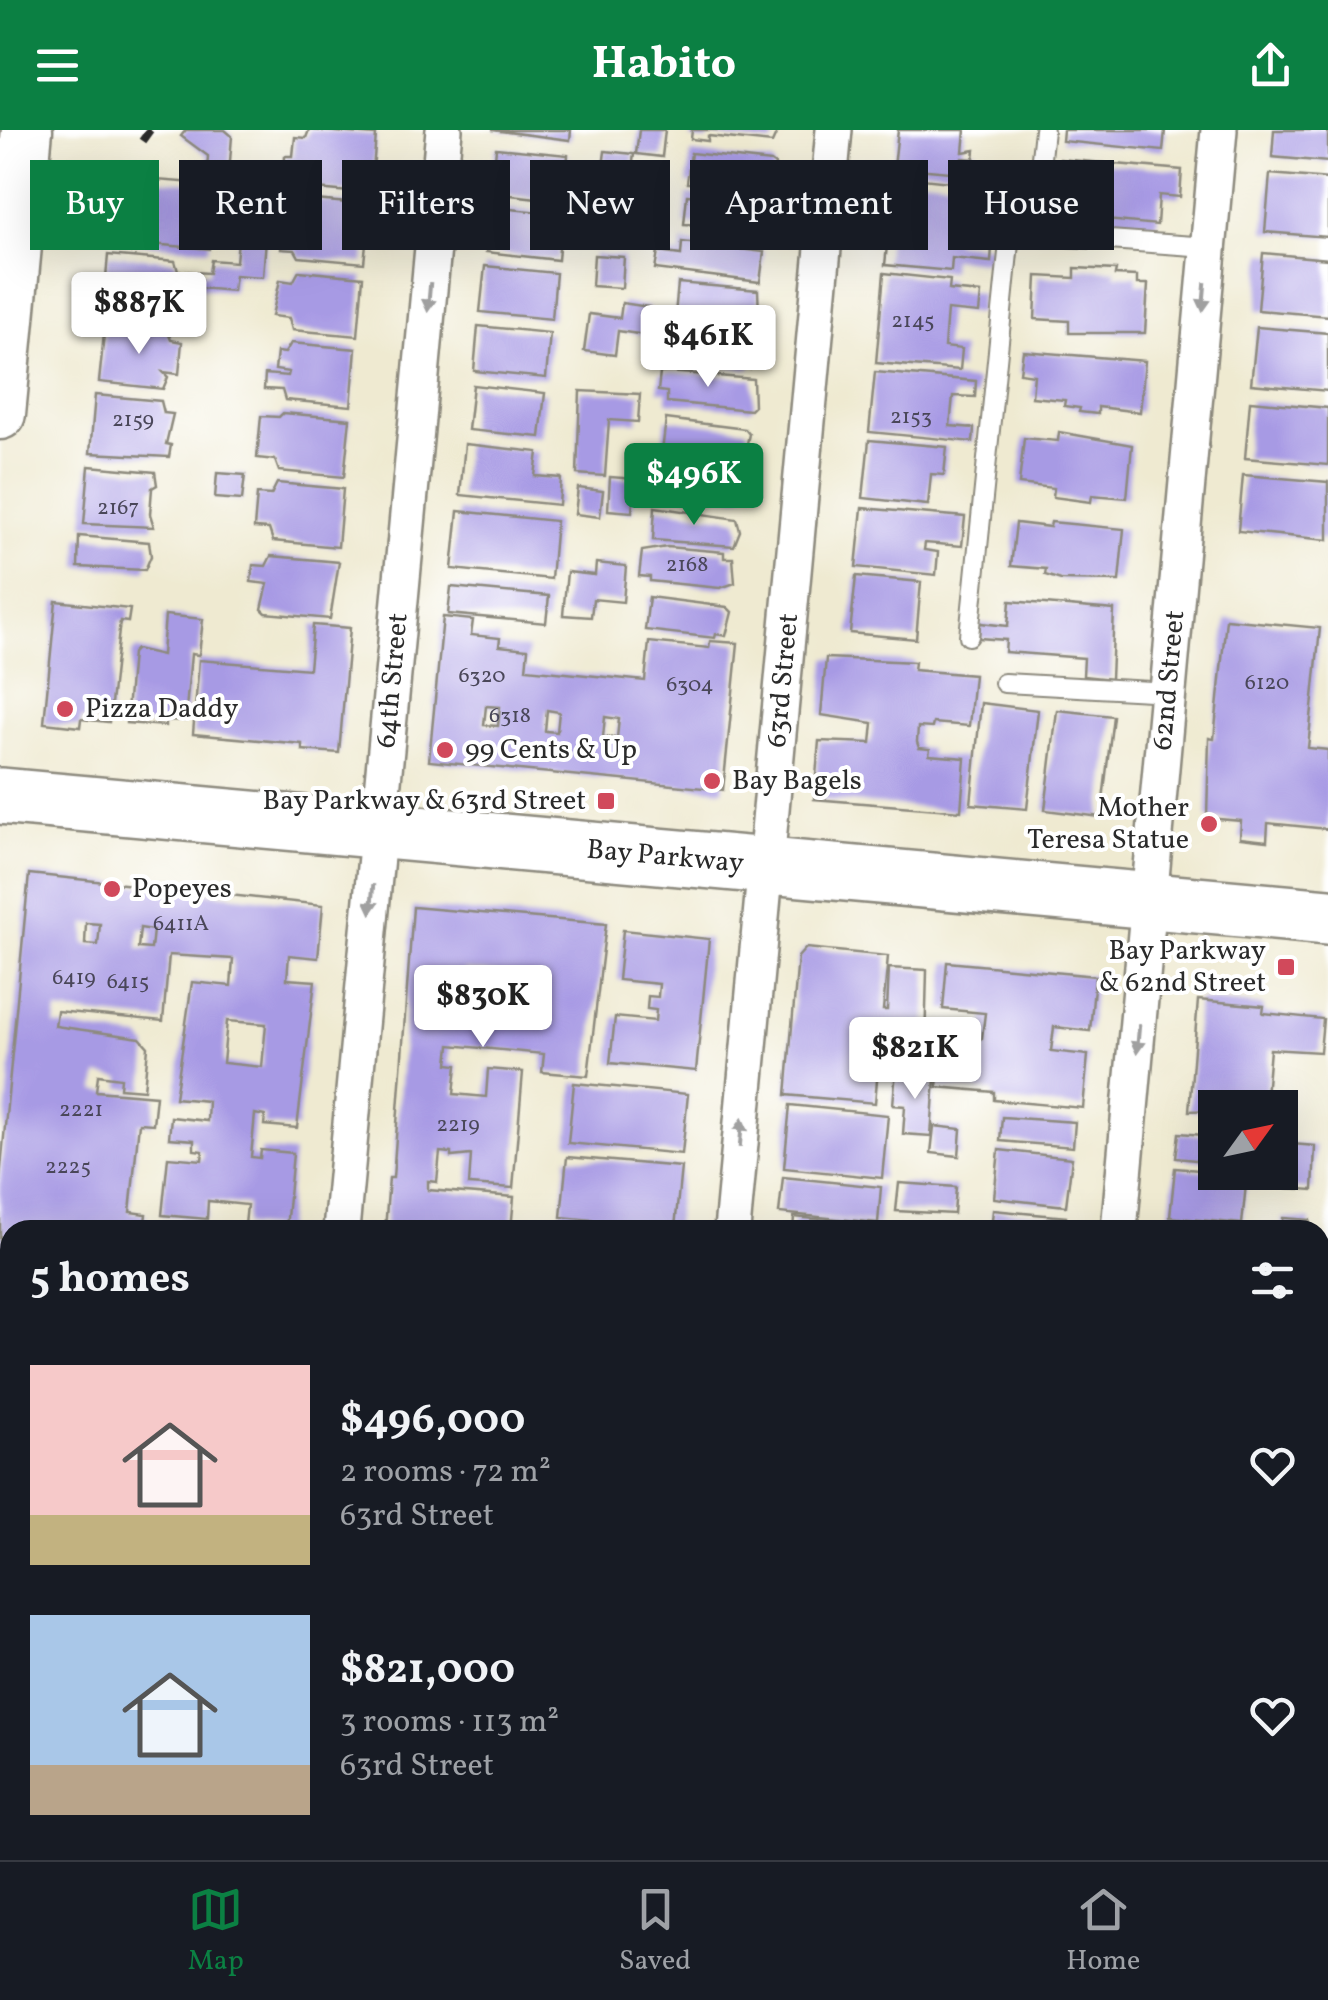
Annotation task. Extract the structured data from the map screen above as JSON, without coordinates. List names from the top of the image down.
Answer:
{
  "streets": {
    "main road": ["Bay Parkway"],
    "street": ["64th Street", "63rd Street", "62nd Street"]
  },
  "crossings": [
    ["64th Street", "Bay Parkway"],
    ["63rd Street", "Bay Parkway"],
    ["62nd Street", "Bay Parkway"]
  ],
  "one_way": ["64th Street", "62nd Street"],
  "places": {
    "other": [
      "Pizza Daddy",
      "99 Cents & Up",
      "Bay Bagels",
      "Mother Teresa Statue",
      "Popeyes"
    ],
    "transit": ["Bay Parkway & 63rd Street", "Bay Parkway & 62nd Street"]
  },
  "house_numbers": [
    "2145",
    "2153",
    "2159",
    "2167",
    "2168",
    "6320",
    "6120",
    "6304",
    "6318",
    "6411A",
    "6419",
    "6415",
    "2221",
    "2219",
    "2225"
  ],
  "north": "top right",
  "page": {
    "header": "Habito",
    "chip": [
      "Buy",
      "Rent",
      "Filters",
      "New",
      "Apartment",
      "House"
    ],
    "price": [
      "$887K",
      "$461K",
      "$496K",
      "$830K",
      "$821K"
    ],
    "heading": "5 homes",
    "list": [
      {
        "name": "$496,000",
        "note": "2 rooms · 72 m² · 63rd Street"
      },
      {
        "name": "$821,000",
        "note": "3 rooms · 113 m² · 63rd Street"
      }
    ],
    "tabs": ["Map", "Saved", "Home"]
  }
}
